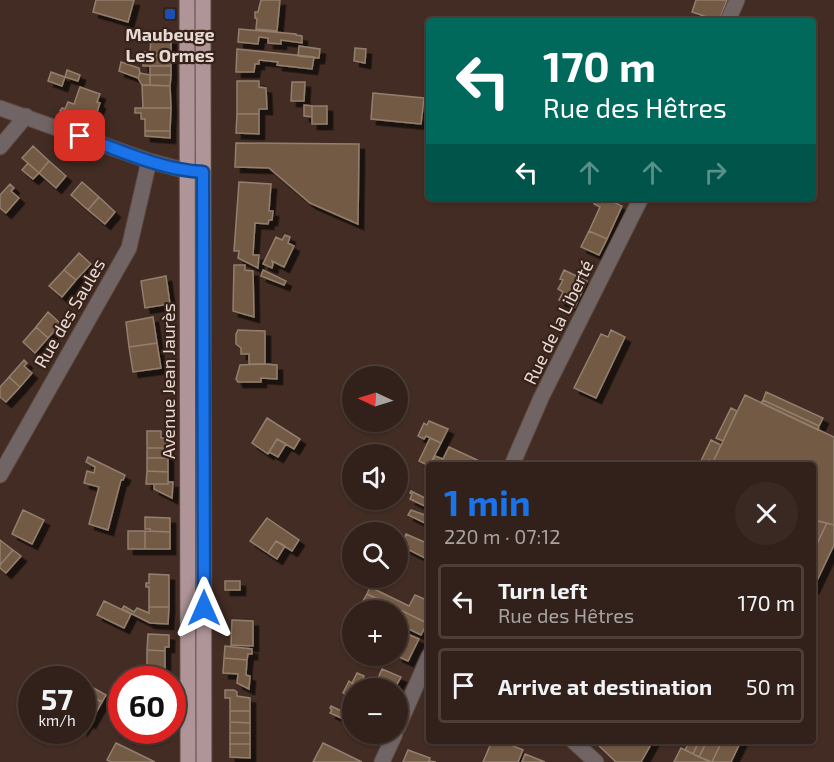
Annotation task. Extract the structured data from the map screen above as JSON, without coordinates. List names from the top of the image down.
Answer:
{
  "streets": {
    "main road": ["Avenue Jean Jaurès"],
    "street": ["Rue des Saules", "Rue de la Liberté"]
  },
  "places": {
    "transit": ["Maubeuge Les Ormes"]
  },
  "north": "left",
  "page": {
    "turn": ["170 m", "Rue des Hêtres"],
    "map_buttons": ["+", "−"],
    "heading": ["1 min", "220 m · 07:12"],
    "list": [
      {
        "name": "Turn left",
        "note": "Rue des Hêtres",
        "value": "170 m"
      },
      {
        "name": "Arrive at destination",
        "value": "50 m"
      }
    ],
    "speed": "57 km/h",
    "limit": "60"
  }
}
